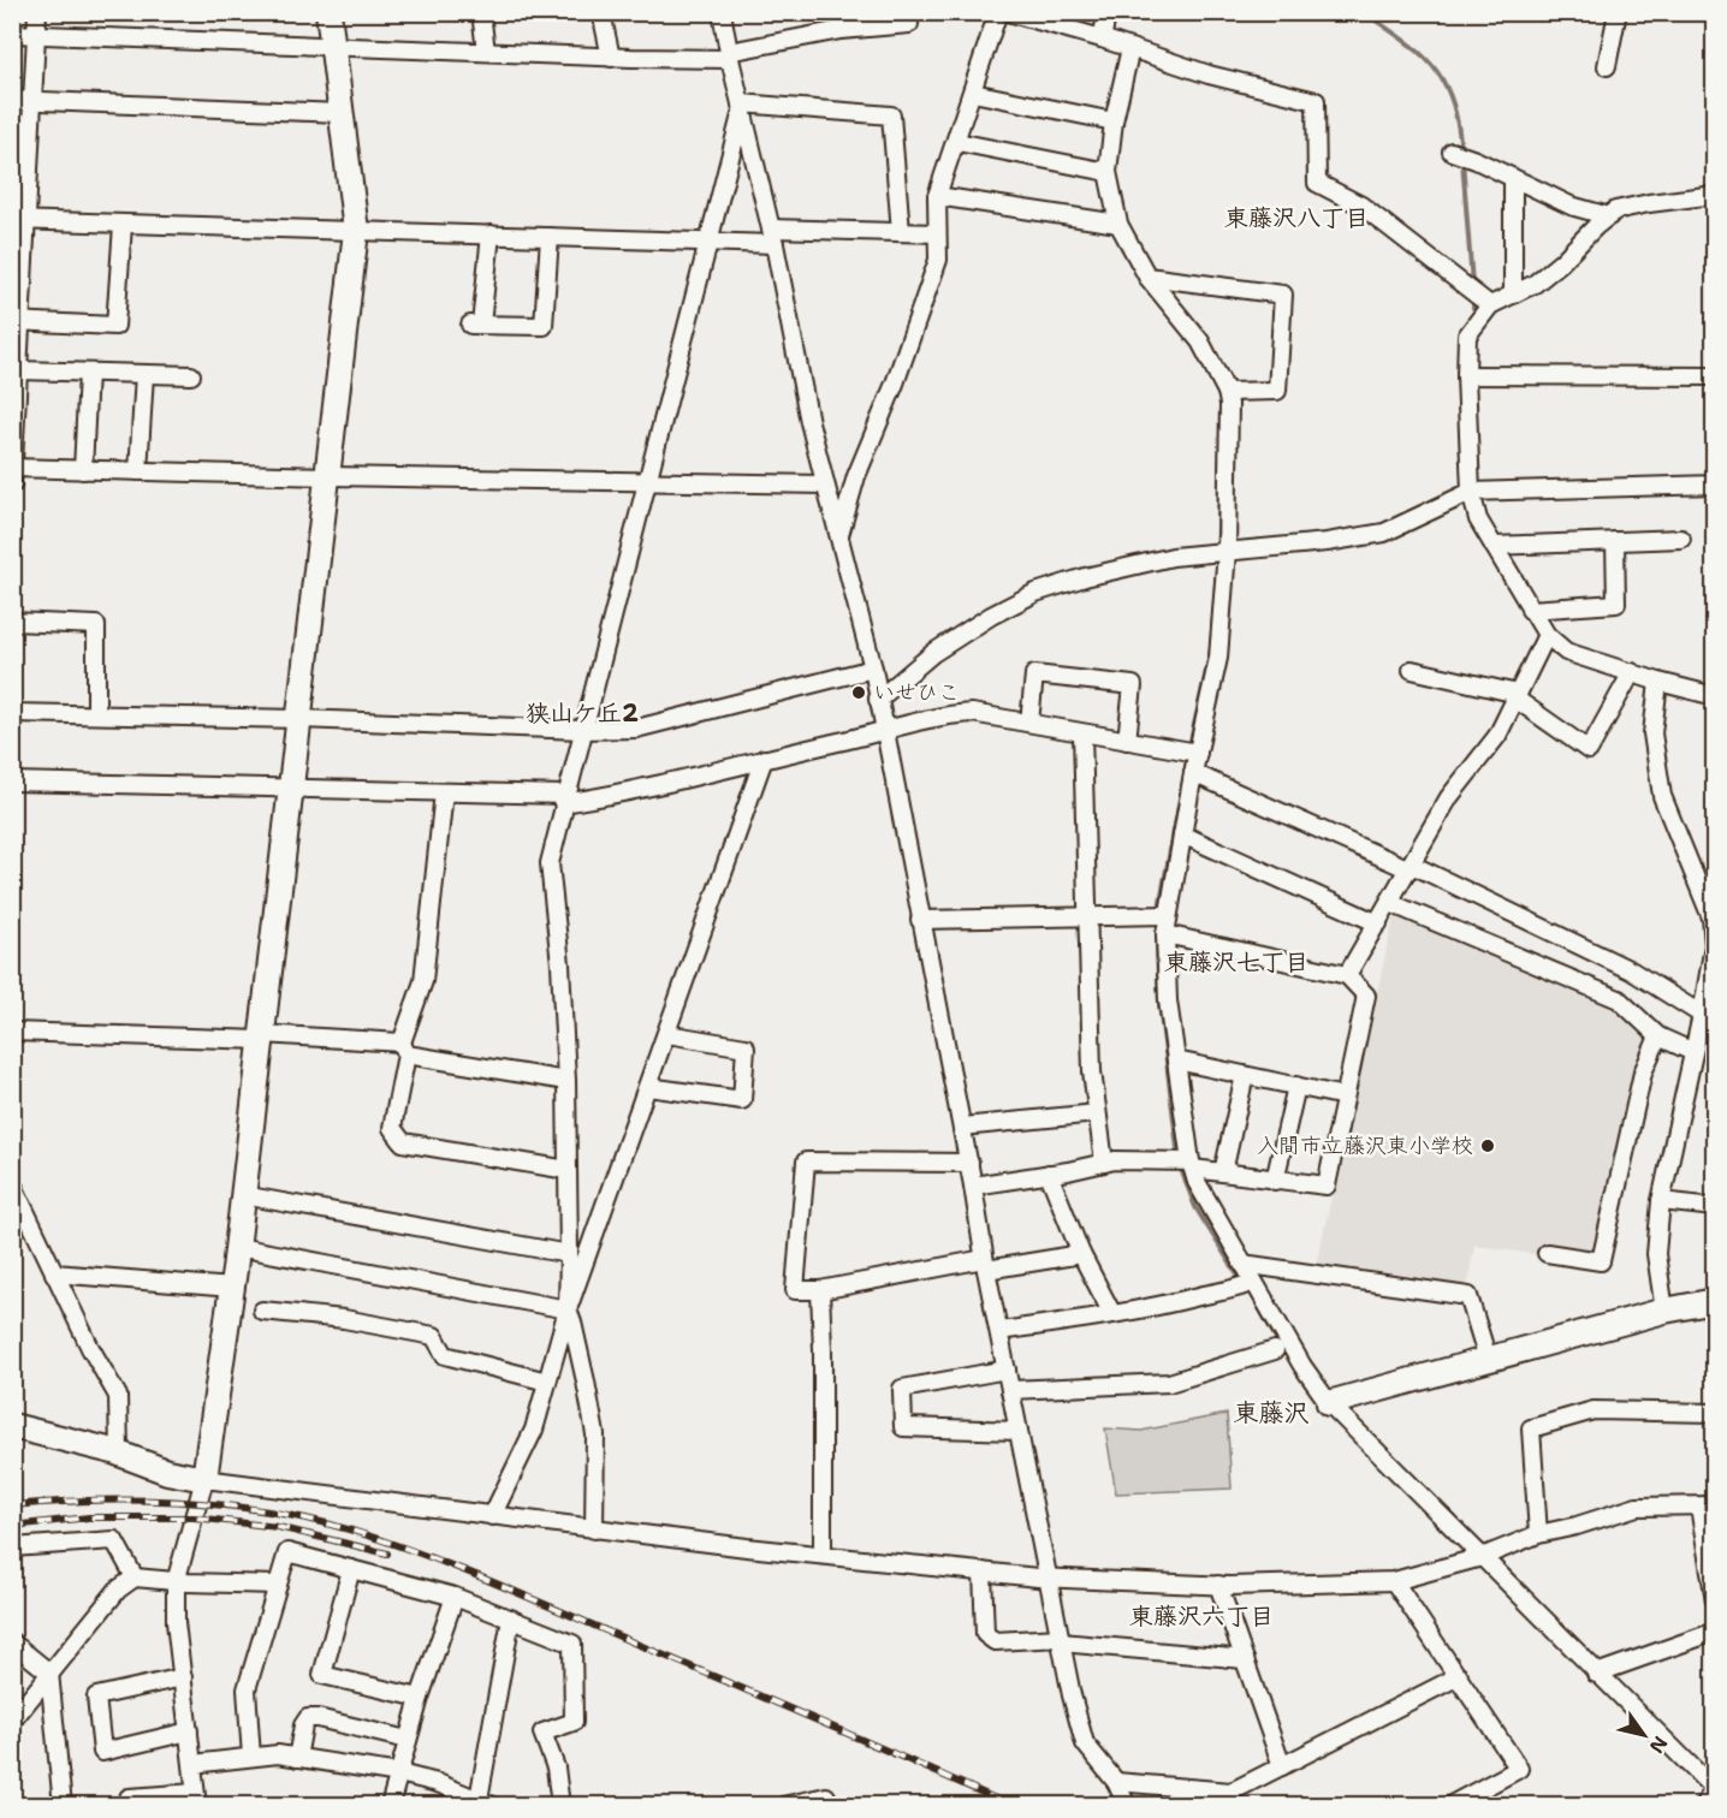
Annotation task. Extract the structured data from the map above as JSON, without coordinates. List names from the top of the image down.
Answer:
{
  "districts": [
    "東藤沢八丁目",
    "狭山ケ丘2",
    "東藤沢七丁目",
    "東藤沢",
    "東藤沢六丁目"
  ],
  "places": ["いせひこ", "入間市立藤沢東小学校"],
  "north": "bottom right"
}
